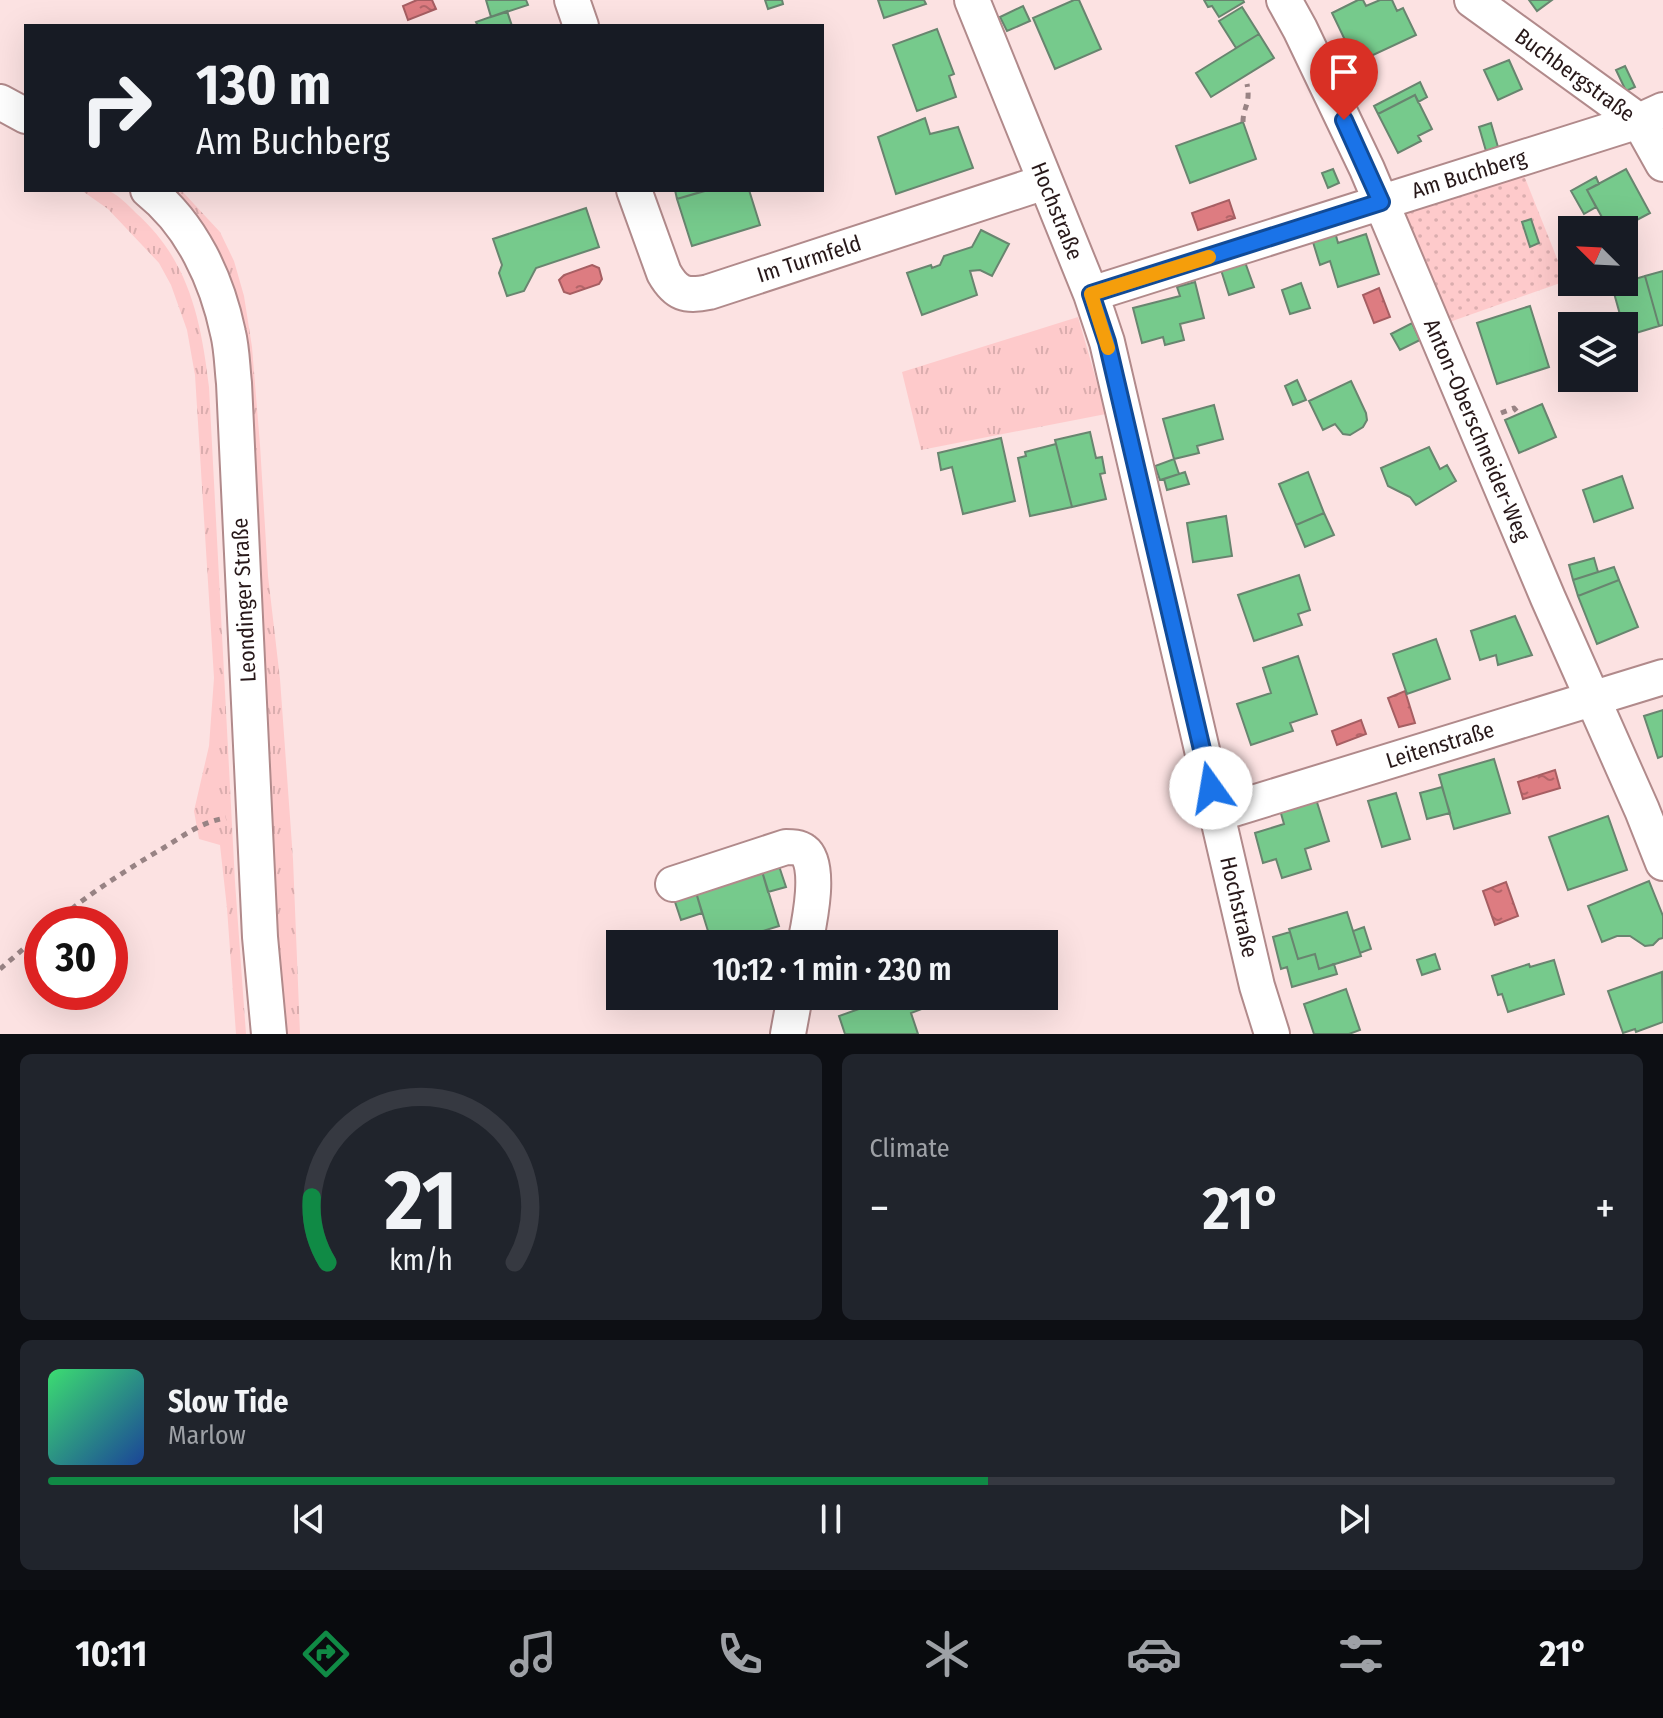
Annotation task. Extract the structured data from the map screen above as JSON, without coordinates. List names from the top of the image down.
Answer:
{
  "streets": {
    "street": [
      "Buchbergstraße",
      "Am Buchberg",
      "Hochstraße",
      "Im Turmfeld",
      "Anton-Oberschneider-Weg",
      "Leondinger Straße",
      "Leitenstraße"
    ]
  },
  "crossings": [
    ["Buchbergstraße", "Am Buchberg"],
    ["Am Buchberg", "Hochstraße"],
    ["Am Buchberg", "Anton-Oberschneider-Weg"],
    ["Hochstraße", "Im Turmfeld"],
    ["Hochstraße", "Leitenstraße"],
    ["Anton-Oberschneider-Weg", "Leitenstraße"]
  ],
  "north": "top left",
  "page": {
    "turn": ["130 m", "Am Buchberg"],
    "limit": "30",
    "trip": "10:12 · 1 min · 230 m",
    "tile": "Climate",
    "heat": ["−", "21°", "+"],
    "song": ["Slow Tide", "Marlow"],
    "tabs": ["10:11", "21°"],
    "gauge": ["21", "km/h"]
  }
}
